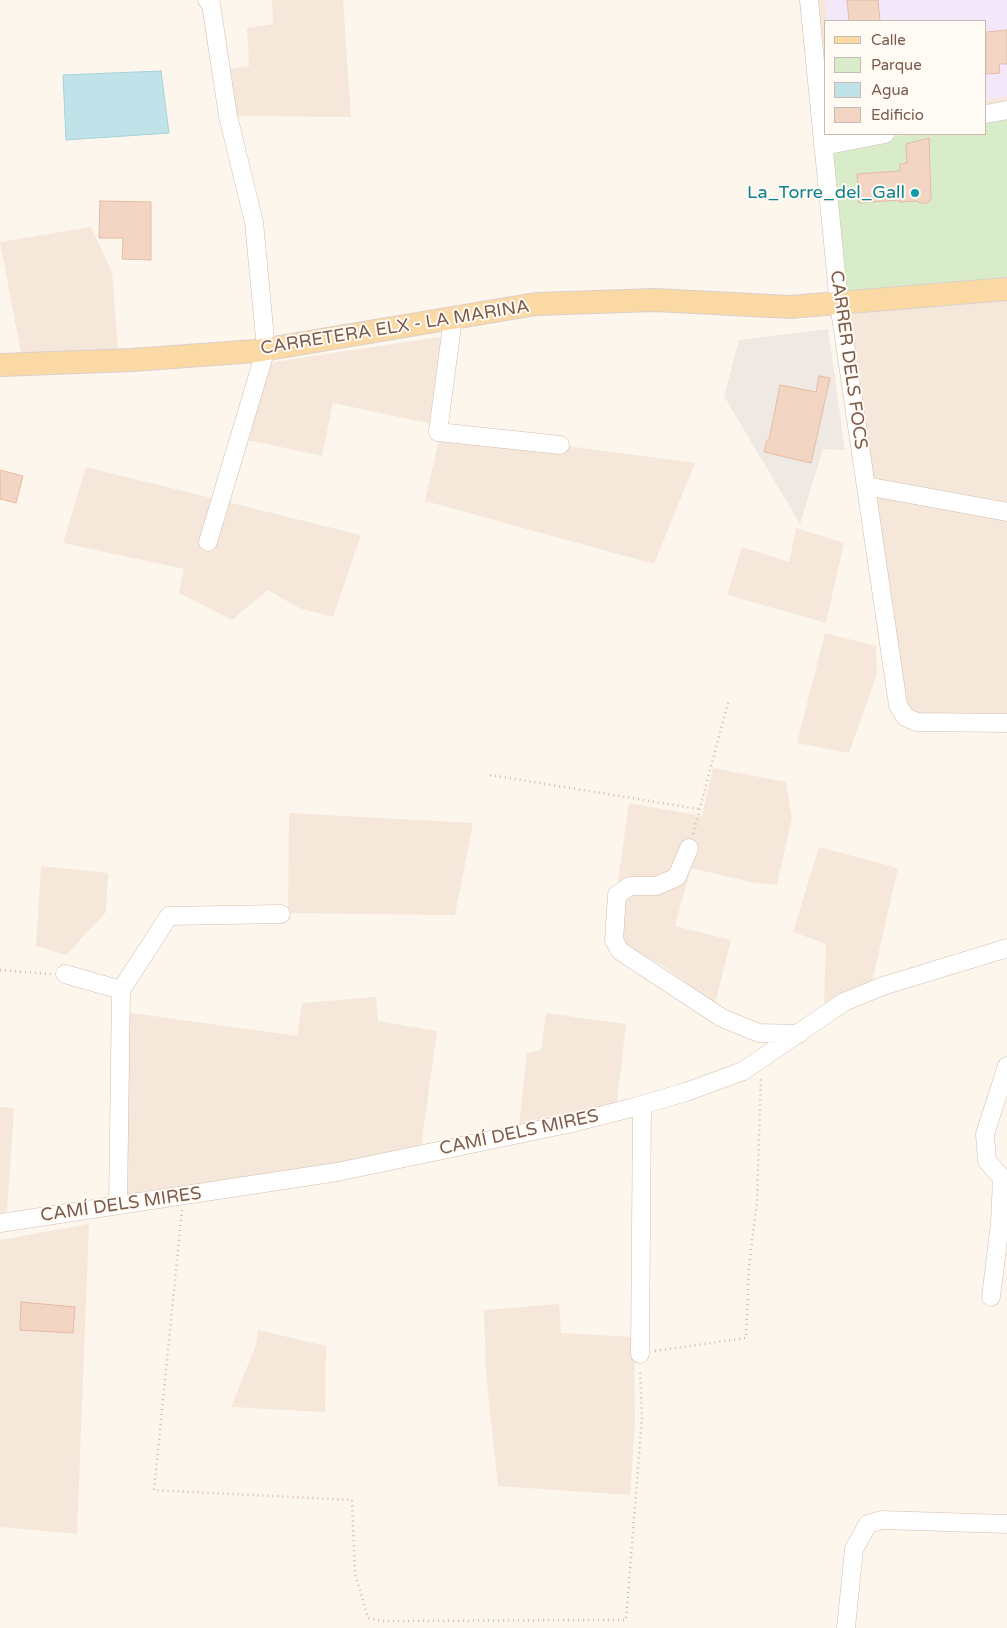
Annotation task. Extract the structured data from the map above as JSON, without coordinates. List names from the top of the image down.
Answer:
{
  "streets": {
    "main road": ["CARRETERA ELX - LA MARINA"],
    "street": ["CARRER DELS FOCS", "CAMÍ DELS MIRES"]
  },
  "crossings": [
    ["CARRETERA ELX - LA MARINA", "CARRER DELS FOCS"]
  ],
  "places": ["La_Torre_del_Gall"],
  "legend": [
    "Calle",
    "Parque",
    "Agua",
    "Edificio"
  ]
}
